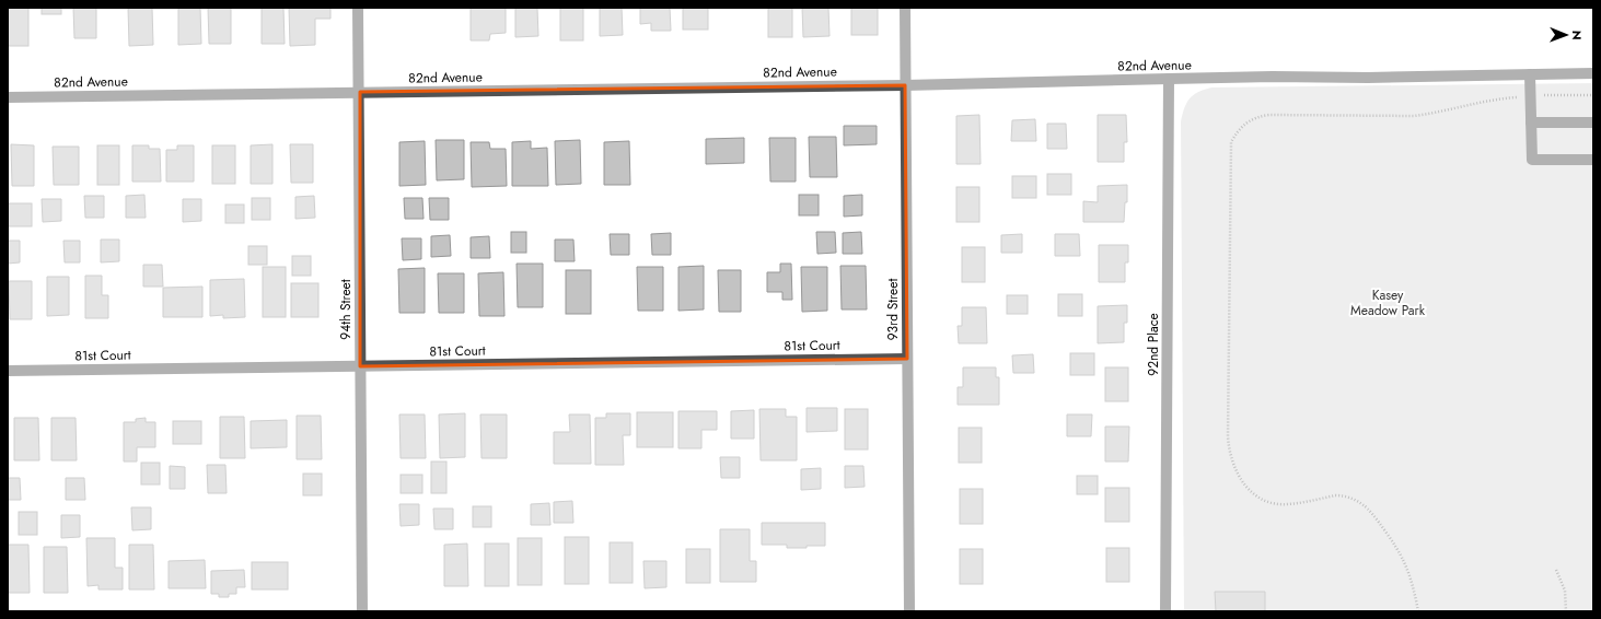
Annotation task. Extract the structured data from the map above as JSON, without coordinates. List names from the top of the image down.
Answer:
{
  "streets": {
    "street": [
      "82nd Avenue",
      "94th Street",
      "93rd Street",
      "92nd Place",
      "81st Court"
    ]
  },
  "crossings": [
    ["82nd Avenue", "94th Street"],
    ["82nd Avenue", "93rd Street"],
    ["82nd Avenue", "92nd Place"],
    ["94th Street", "81st Court"],
    ["93rd Street", "81st Court"]
  ],
  "parks": ["Kasey Meadow Park"],
  "north": "right"
}
